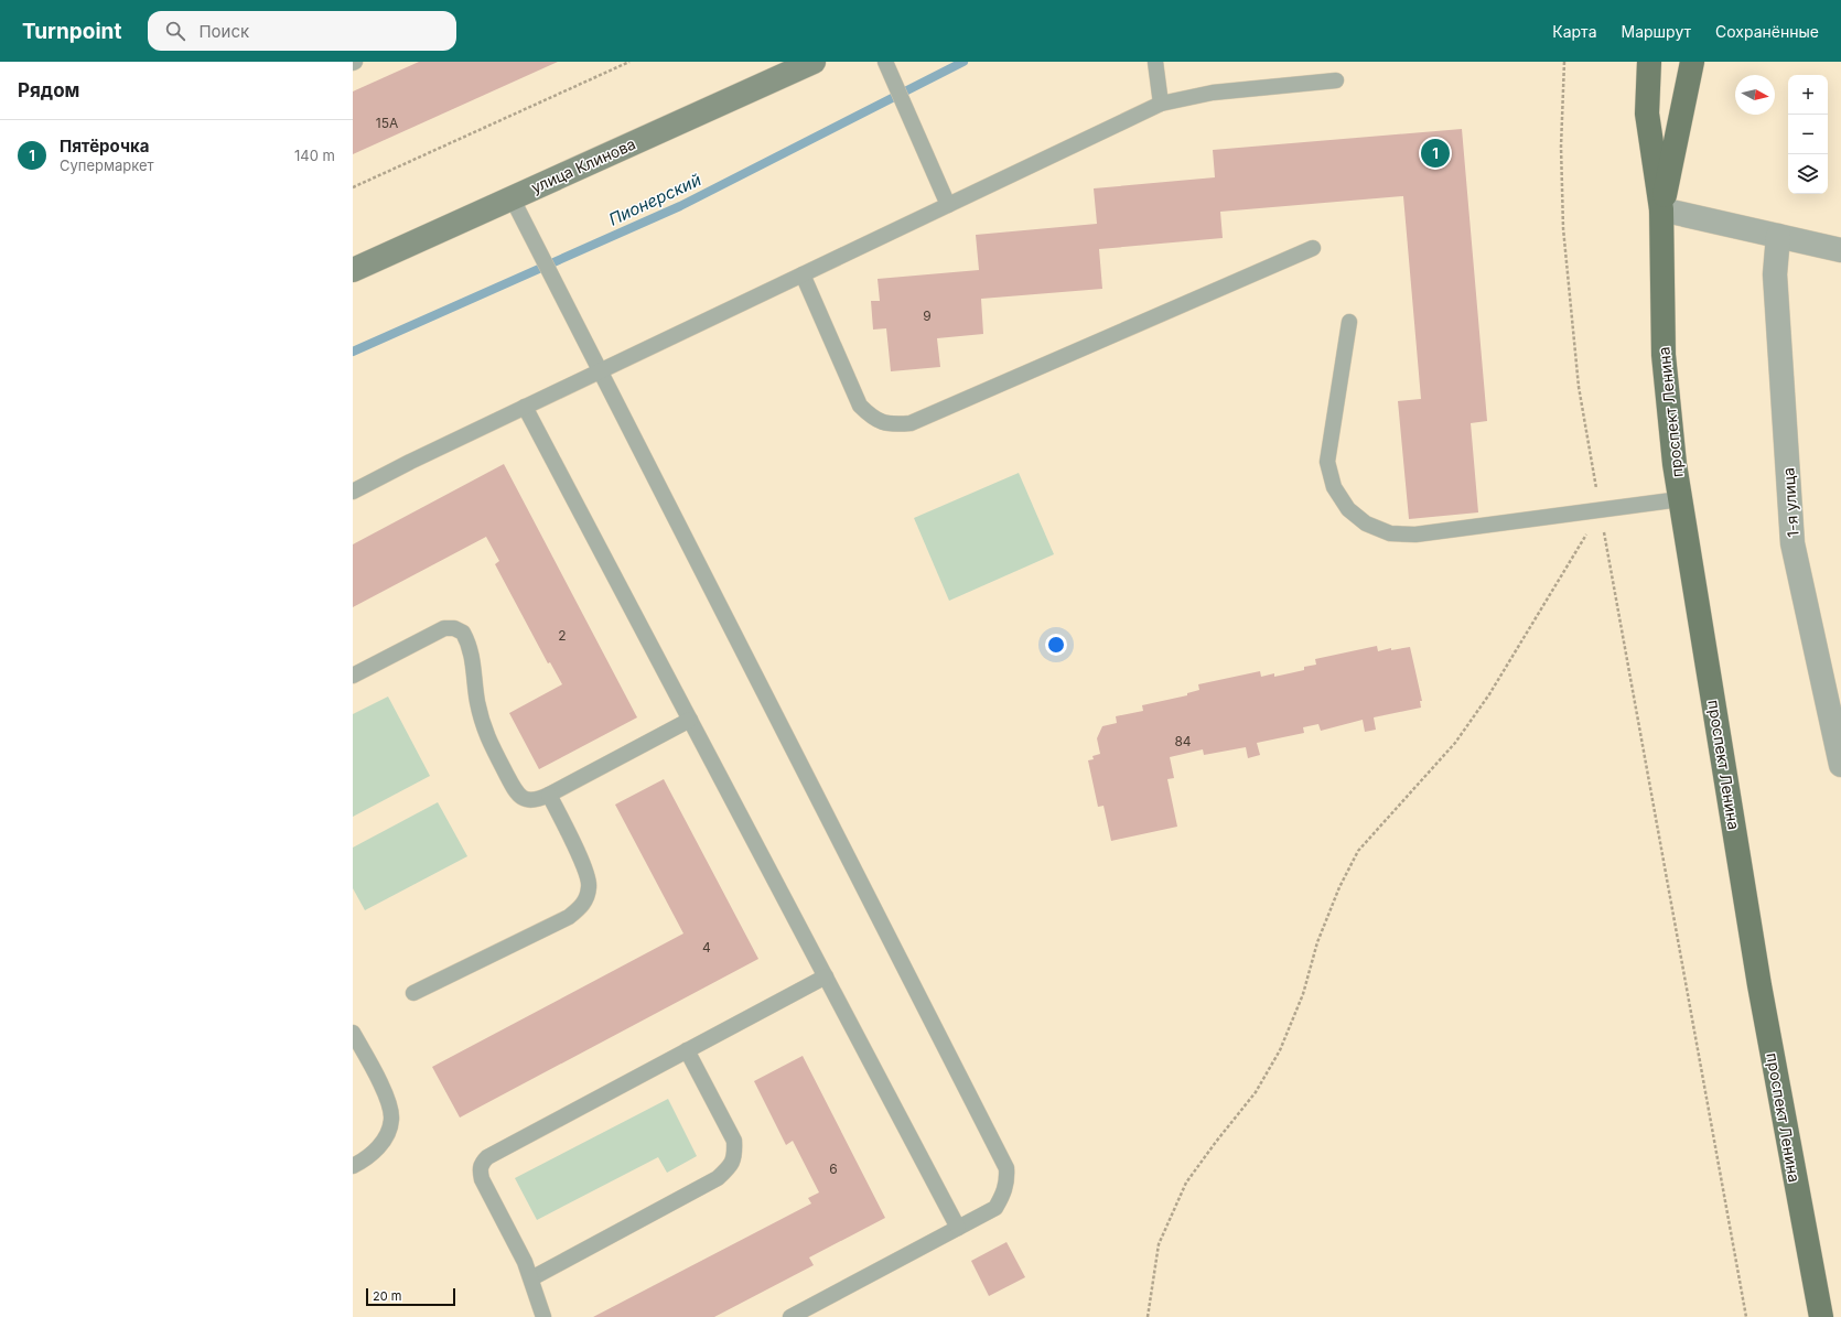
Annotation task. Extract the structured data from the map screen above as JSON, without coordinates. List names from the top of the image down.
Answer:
{
  "streets": {
    "main road": ["проспект Ленина"],
    "street": ["улица Клинова", "1-я улица"]
  },
  "water": ["Пионерский"],
  "house_numbers": [
    "15А",
    "9",
    "2",
    "84",
    "4",
    "6"
  ],
  "scale_bar": "20 m",
  "north": "right",
  "page": {
    "header": "Turnpoint",
    "search": "Поиск",
    "nav": ["Карта", "Маршрут", "Сохранённые"],
    "heading": "Рядом",
    "map_buttons": ["+", "−"],
    "list": [
      {
        "mark": "1",
        "name": "Пятёрочка",
        "note": "Супермаркет",
        "value": "140 m"
      }
    ],
    "pins": "1",
    "scale": "20 m"
  }
}
